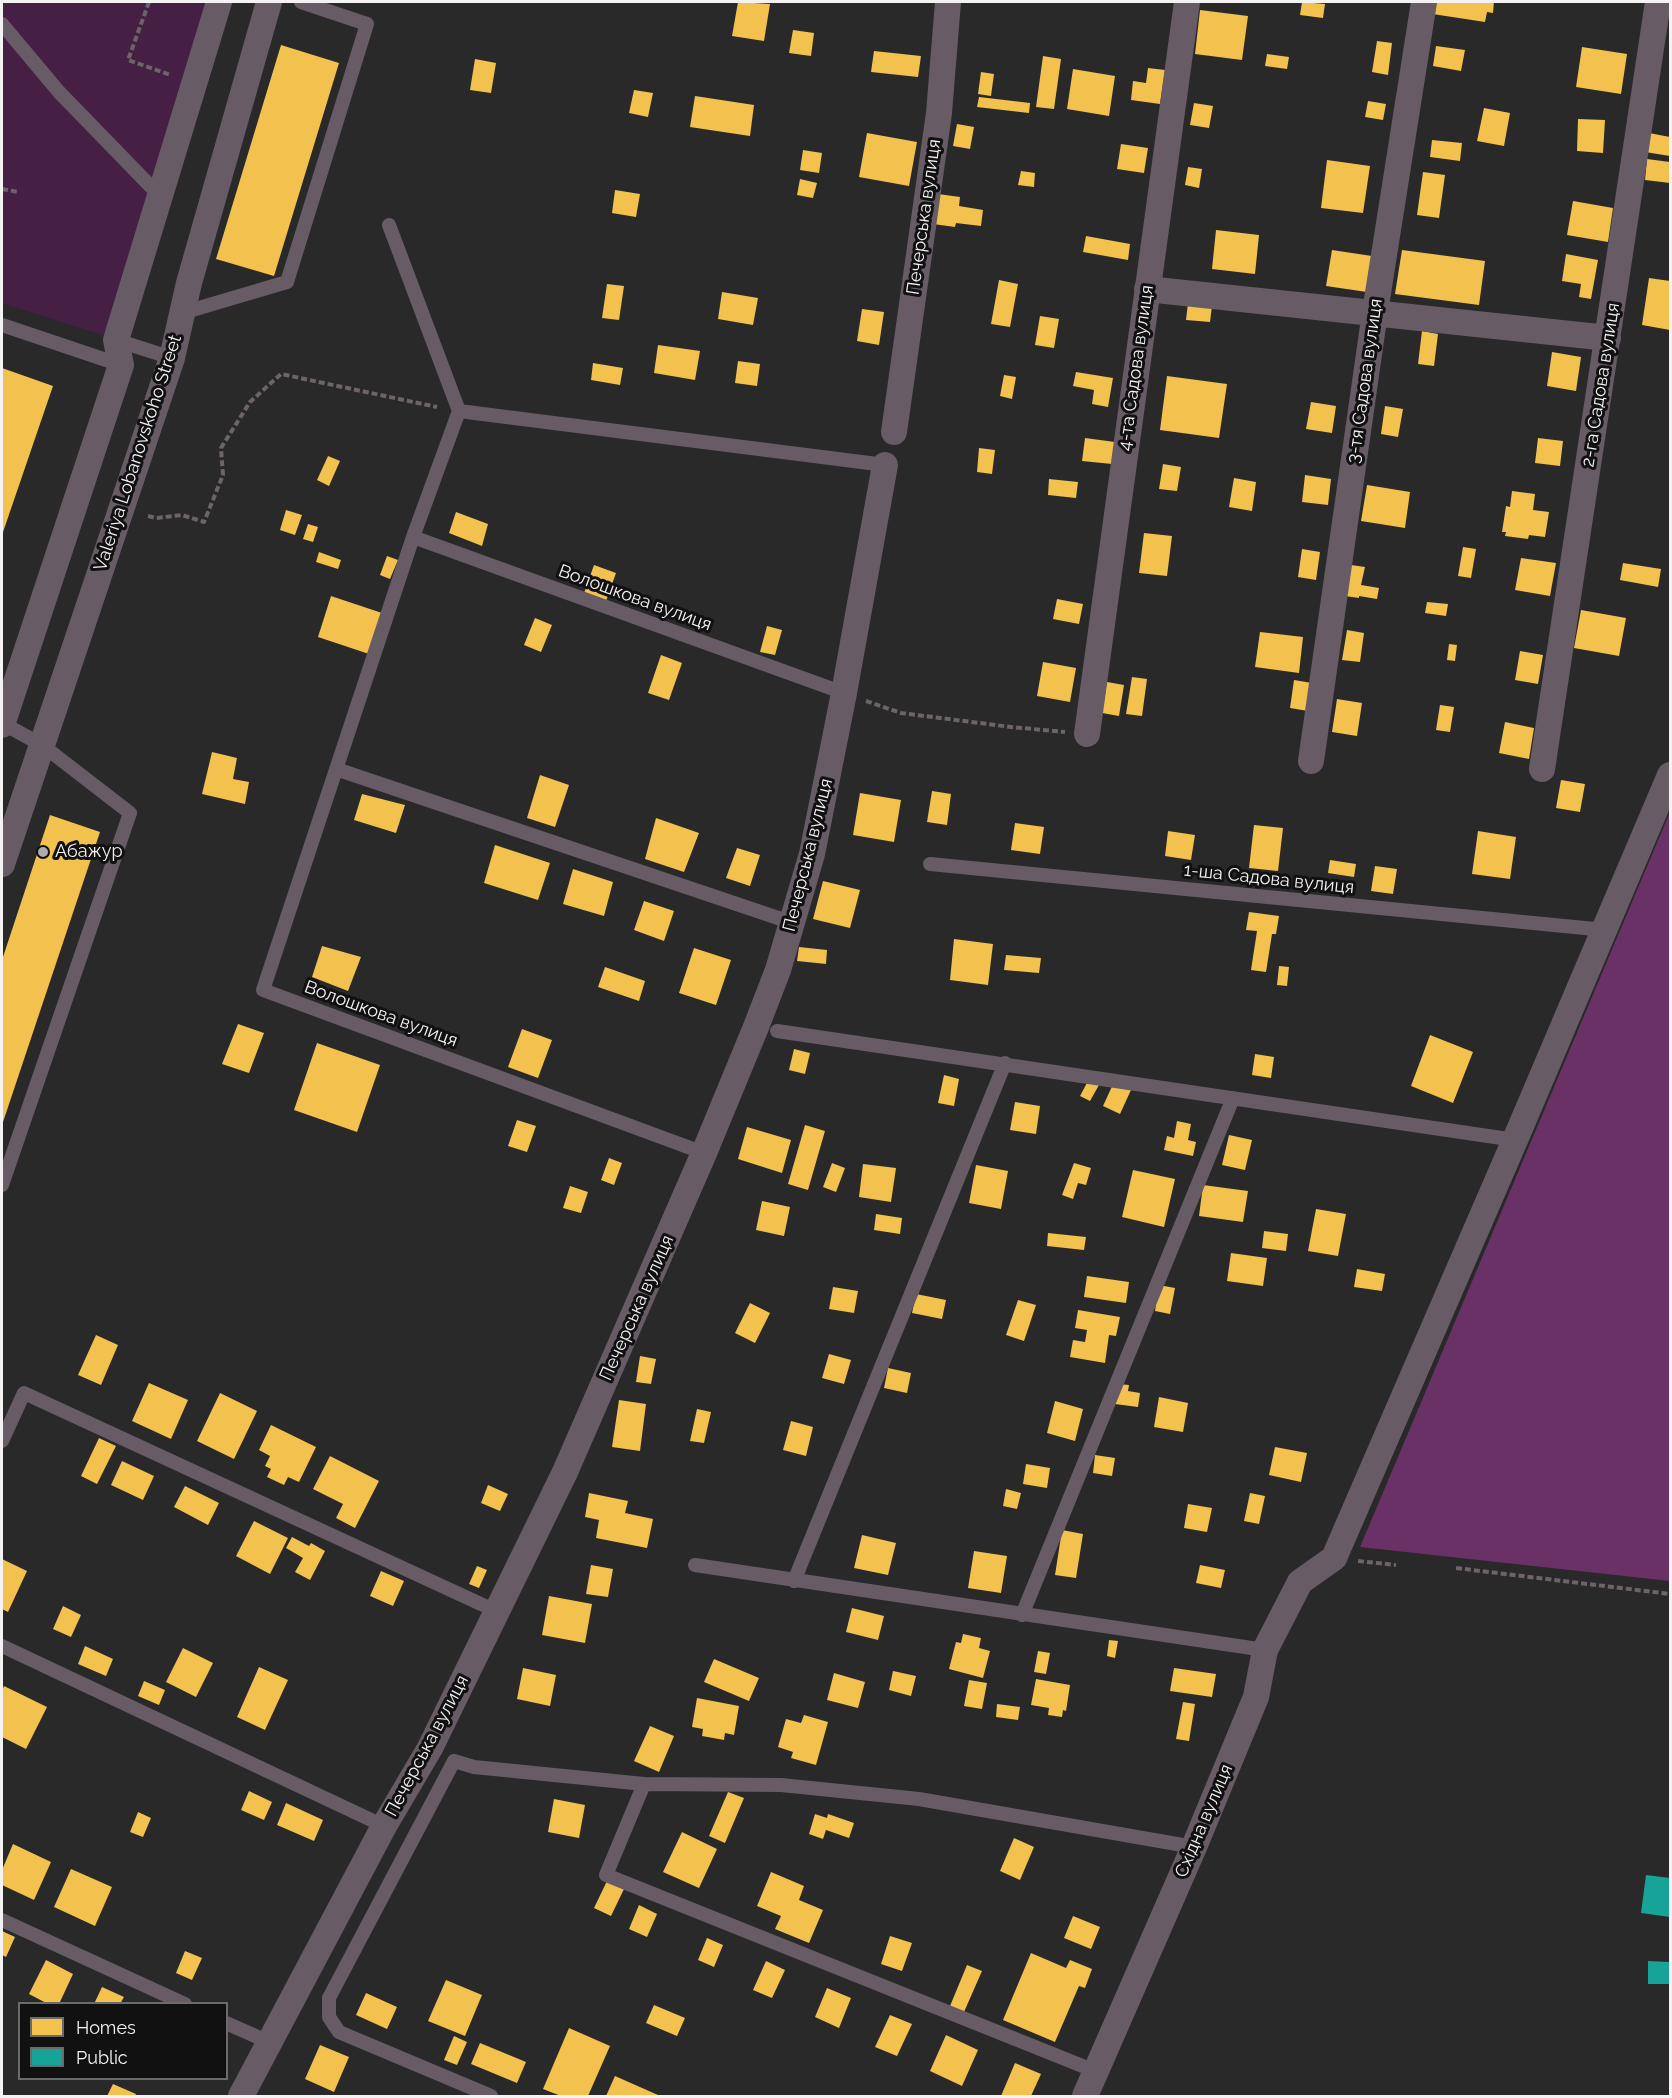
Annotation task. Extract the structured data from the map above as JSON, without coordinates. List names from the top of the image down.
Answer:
{
  "streets": {
    "street": [
      "Печерська вулиця",
      "4-та Садова вулиця",
      "3-тя Садова вулиця",
      "2-га Садова вулиця",
      "Valeriya Lobanovskoho Street",
      "Східна вулиця"
    ],
    "lane": ["Волошкова вулиця", "1-ша Садова вулиця"]
  },
  "crossings": [
    ["Печерська вулиця", "Волошкова вулиця"]
  ],
  "places": ["Абажур"],
  "legend": ["Homes", "Public"]
}
